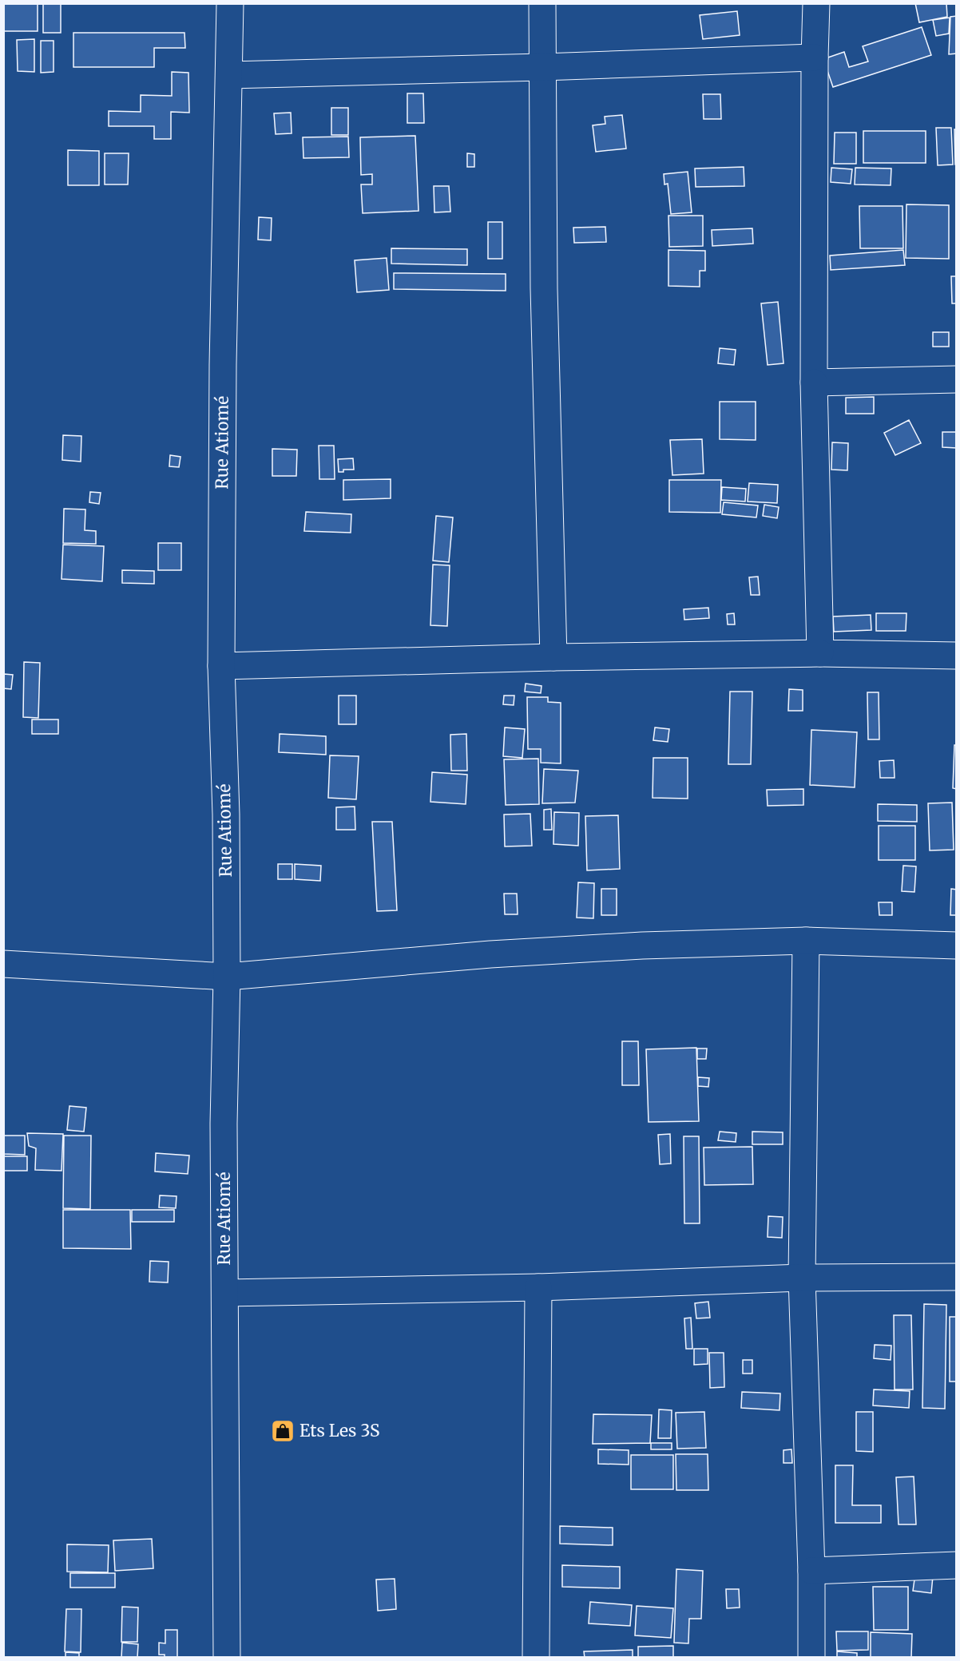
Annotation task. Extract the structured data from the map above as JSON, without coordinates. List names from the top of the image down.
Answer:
{
  "streets": {
    "street": ["Rue Atiomé"]
  },
  "places": {
    "shop": ["Ets Les 3S"]
  }
}
